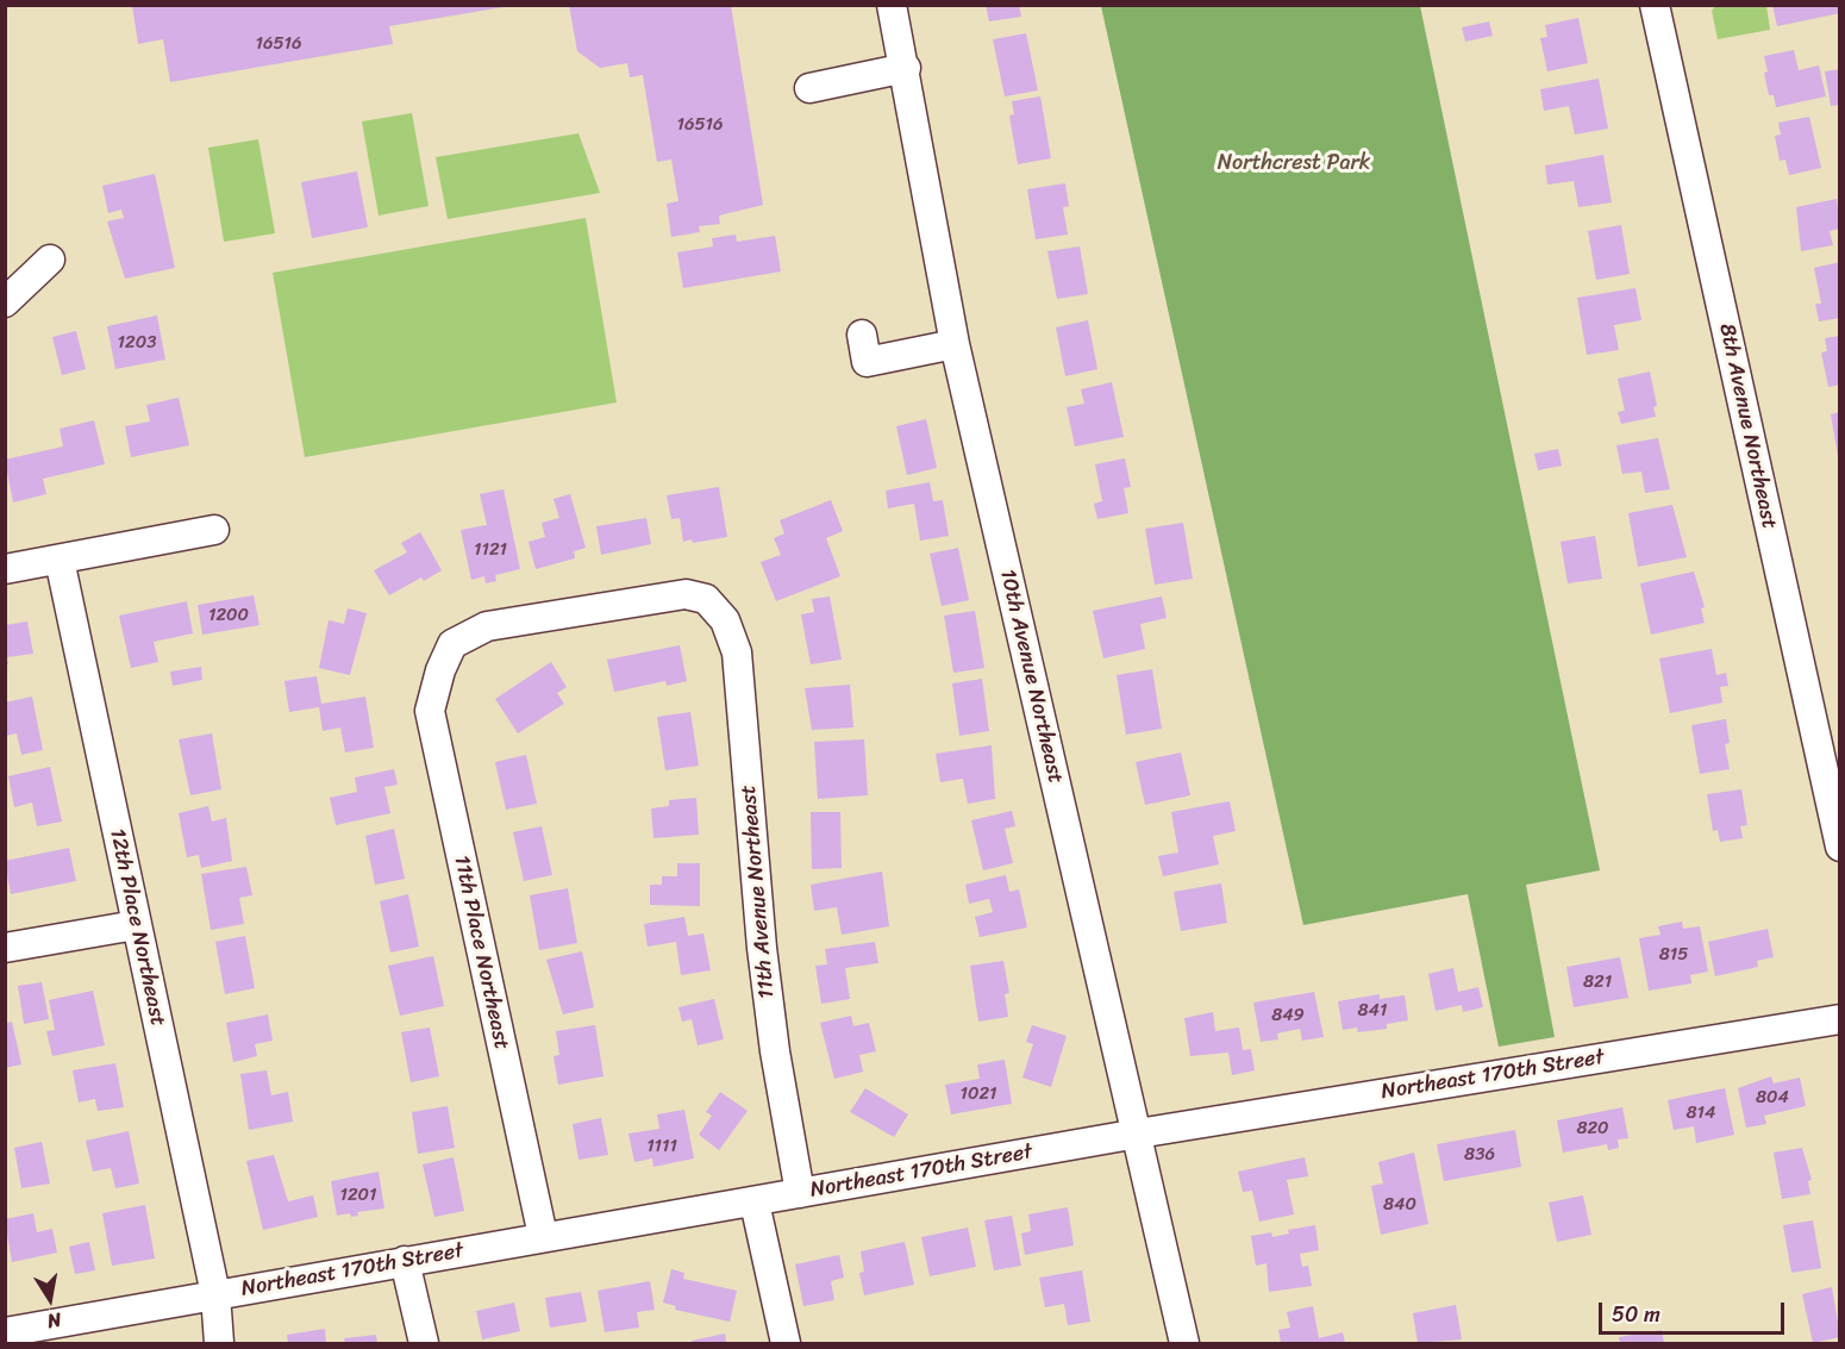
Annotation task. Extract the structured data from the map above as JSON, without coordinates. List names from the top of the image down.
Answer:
{
  "streets": {
    "street": [
      "8th Avenue Northeast",
      "10th Avenue Northeast",
      "11th Avenue Northeast",
      "12th Place Northeast",
      "11th Place Northeast",
      "Northeast 170th Street"
    ]
  },
  "crossings": [
    ["10th Avenue Northeast", "Northeast 170th Street"],
    ["11th Avenue Northeast", "11th Place Northeast"],
    ["11th Avenue Northeast", "Northeast 170th Street"],
    ["12th Place Northeast", "Northeast 170th Street"],
    ["11th Place Northeast", "Northeast 170th Street"]
  ],
  "parks": ["Northcrest Park"],
  "house_numbers": [
    "16516",
    "16516",
    "1203",
    "1121",
    "1200",
    "815",
    "821",
    "841",
    "849",
    "1021",
    "804",
    "814",
    "820",
    "1111",
    "836",
    "1201",
    "840"
  ],
  "scale_bar": "50 m",
  "north": "bottom"
}
